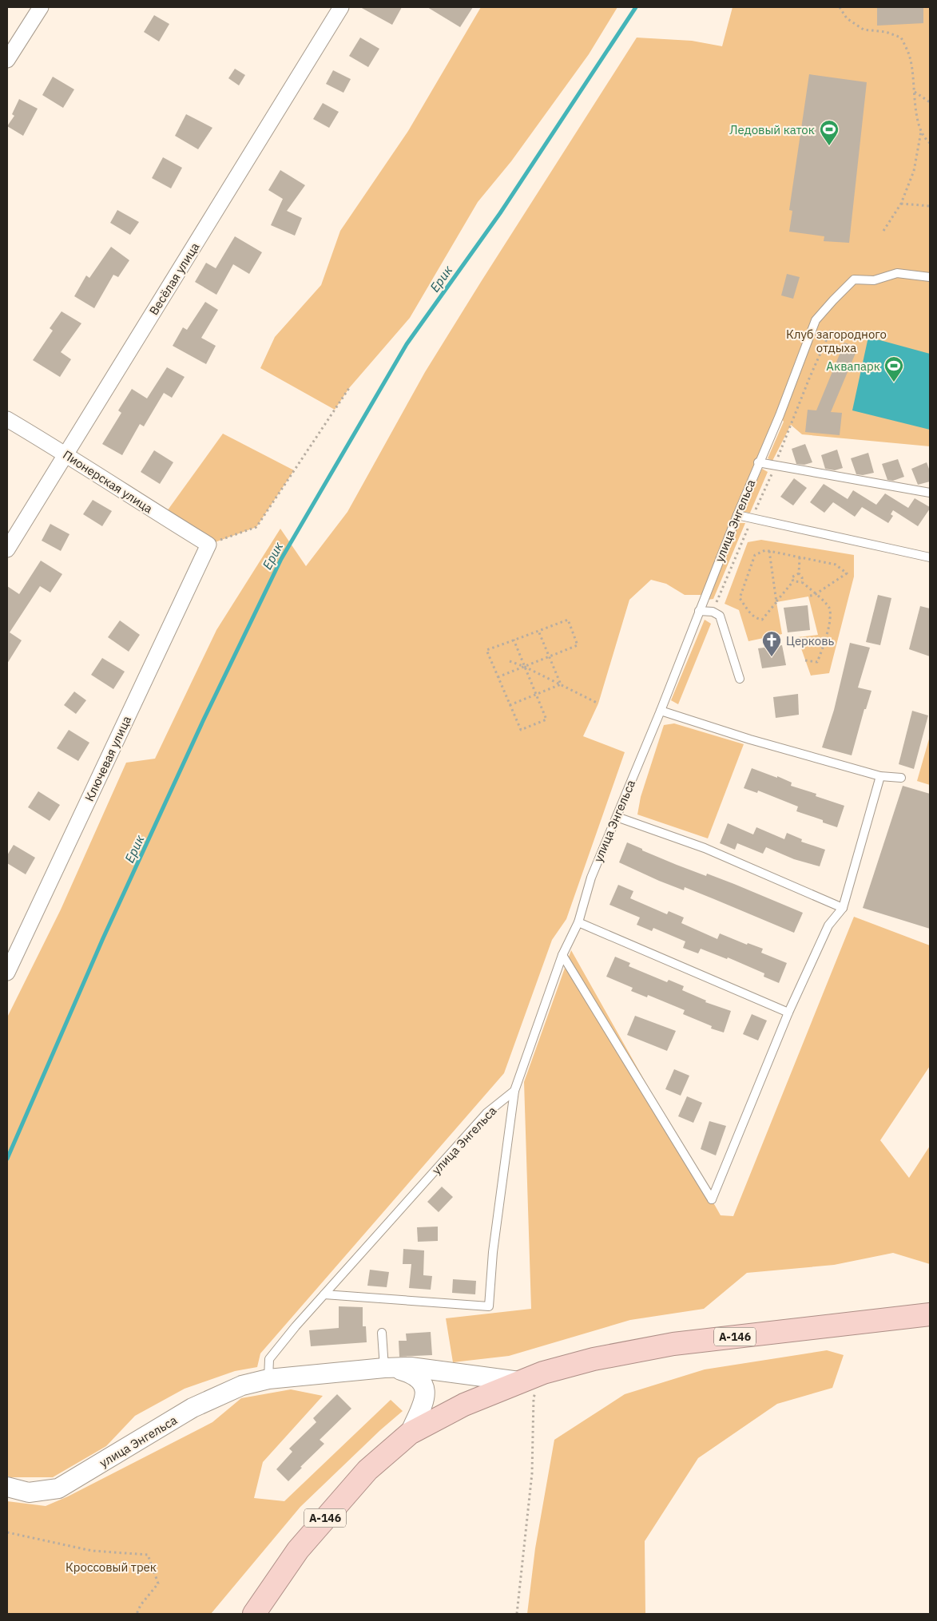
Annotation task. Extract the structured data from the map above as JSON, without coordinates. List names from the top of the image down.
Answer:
{
  "streets": {
    "highway": ["А-146"],
    "street": [
      "Весёлая улица",
      "Пионерская улица",
      "улица Энгельса",
      "Ключевая улица"
    ]
  },
  "crossings": [
    ["Весёлая улица", "Пионерская улица"],
    ["Пионерская улица", "Ключевая улица"],
    ["улица Энгельса", "А-146"]
  ],
  "water": ["Ерик"],
  "parks": ["Клуб загородного отдыха", "Кроссовый трек"],
  "places": {
    "sports": ["Ледовый каток", "Аквапарк"],
    "church": ["Церковь"]
  }
}
